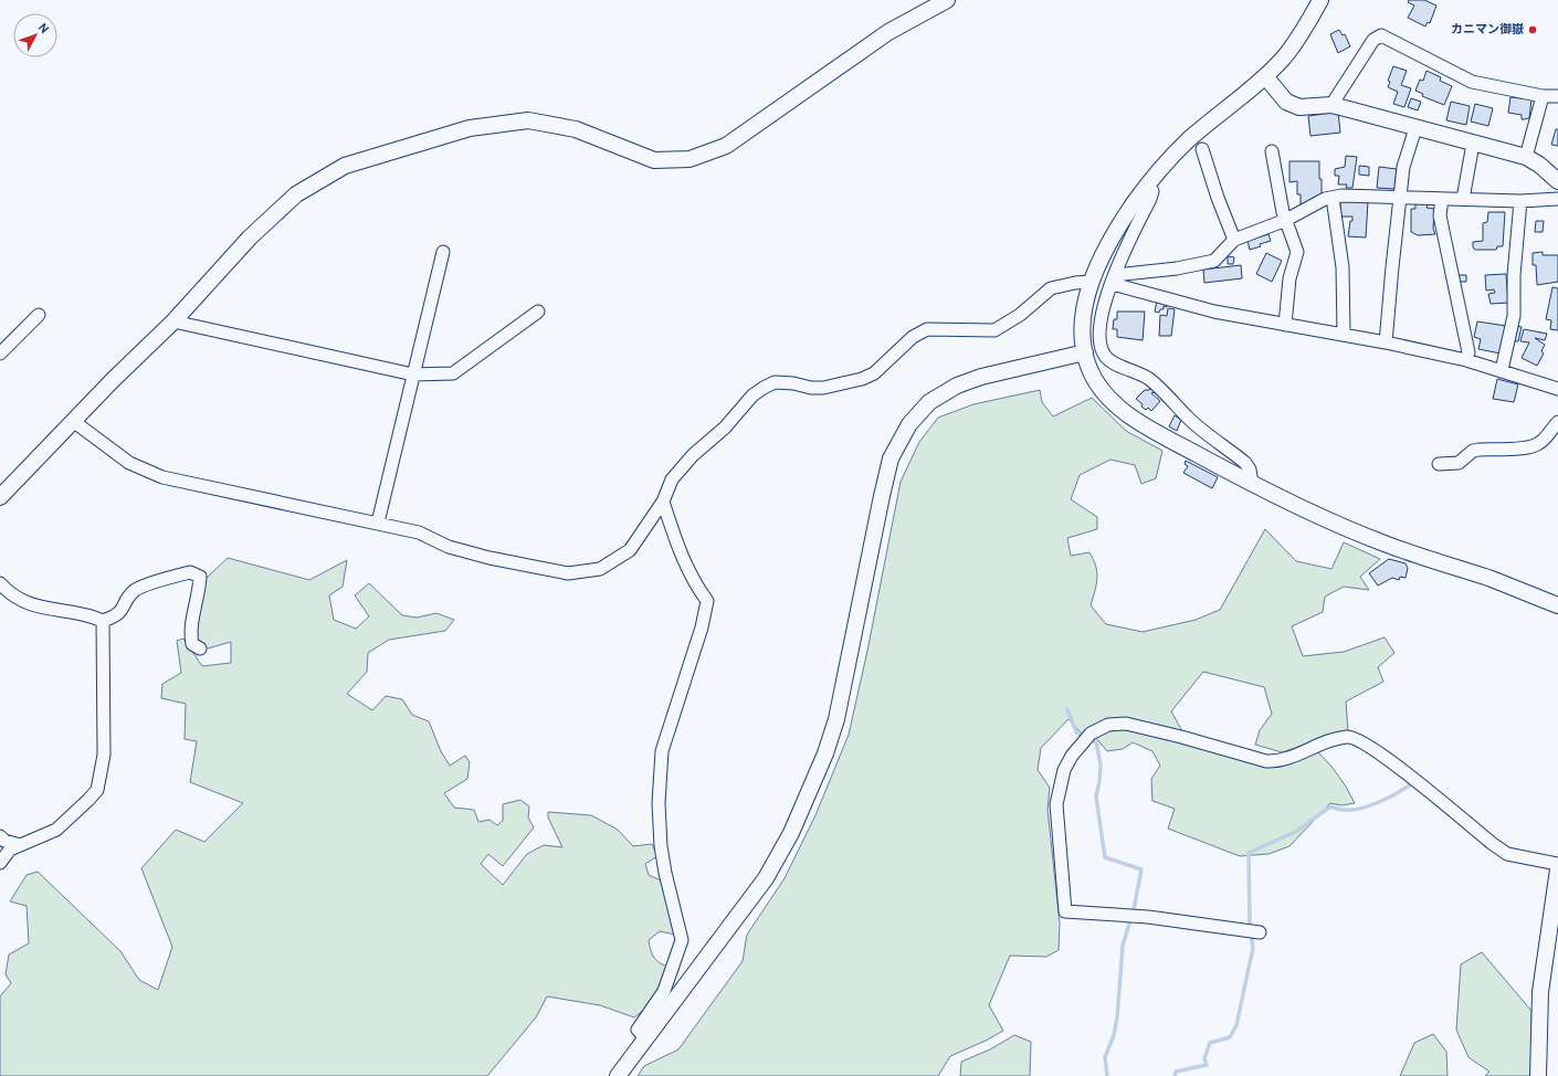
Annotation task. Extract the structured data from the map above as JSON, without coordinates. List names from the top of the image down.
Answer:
{
  "places": ["カニマン御嶽"],
  "north": "top right"
}
